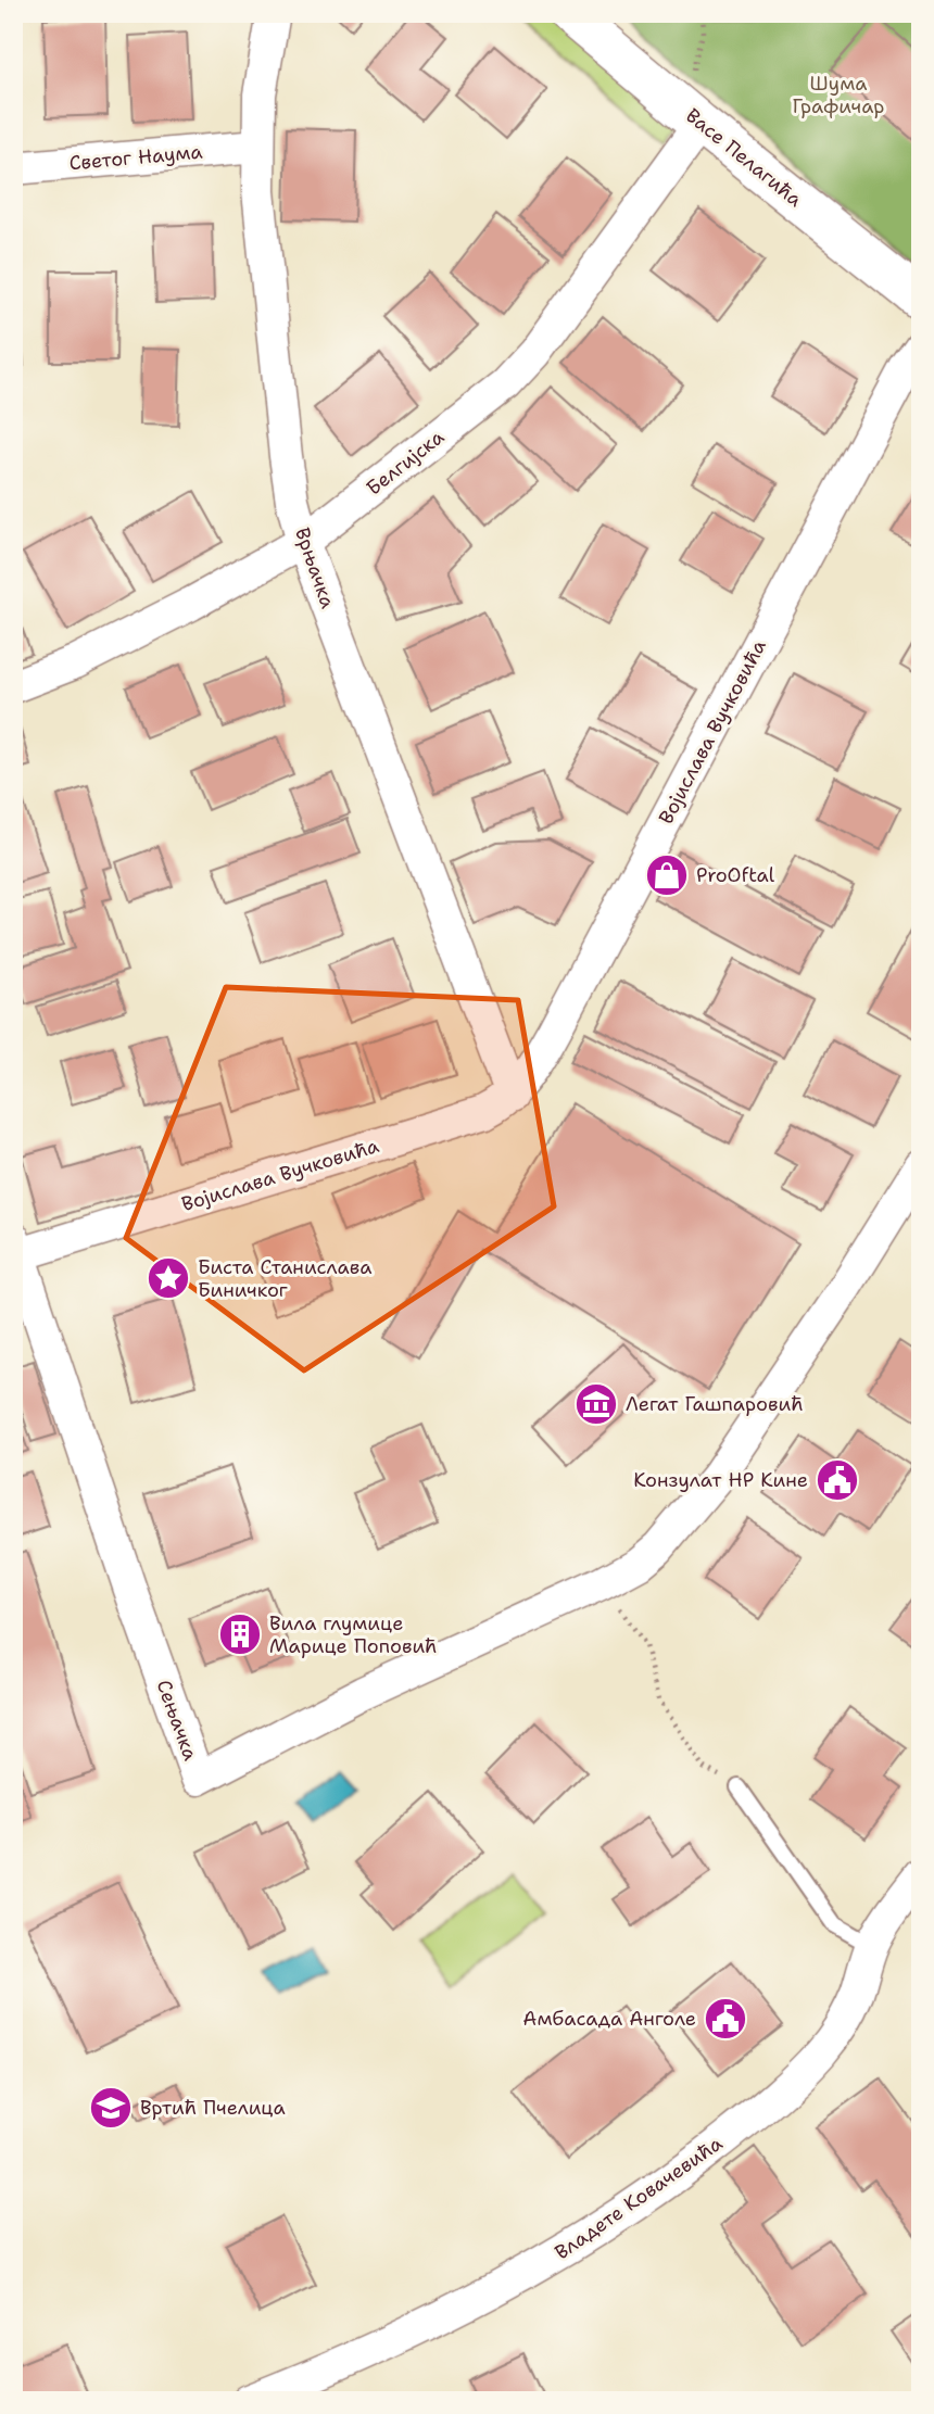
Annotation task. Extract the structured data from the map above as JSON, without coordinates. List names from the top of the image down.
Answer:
{
  "streets": {
    "street": [
      "Светог Наума",
      "Васе Пелагића",
      "Белгијска",
      "Врњачка",
      "Војислава Вучковића",
      "Сењачка",
      "Владете Ковачевића"
    ]
  },
  "crossings": [
    ["Светог Наума", "Врњачка"],
    ["Васе Пелагића", "Белгијска"],
    ["Белгијска", "Врњачка"],
    ["Врњачка", "Војислава Вучковића"],
    ["Војислава Вучковића", "Сењачка"]
  ],
  "parks": ["Шума Графичар"],
  "places": {
    "shop": ["ProOftal"],
    "place": ["Биста Станислава Биничког"],
    "museum": ["Легат Гашпаровић"],
    "public building": ["Конзулат НР Кине", "Амбасада Анголе"],
    "building": ["Вила глумице Марице Поповић"],
    "school or university": ["Вртић Пчелица"]
  }
}
